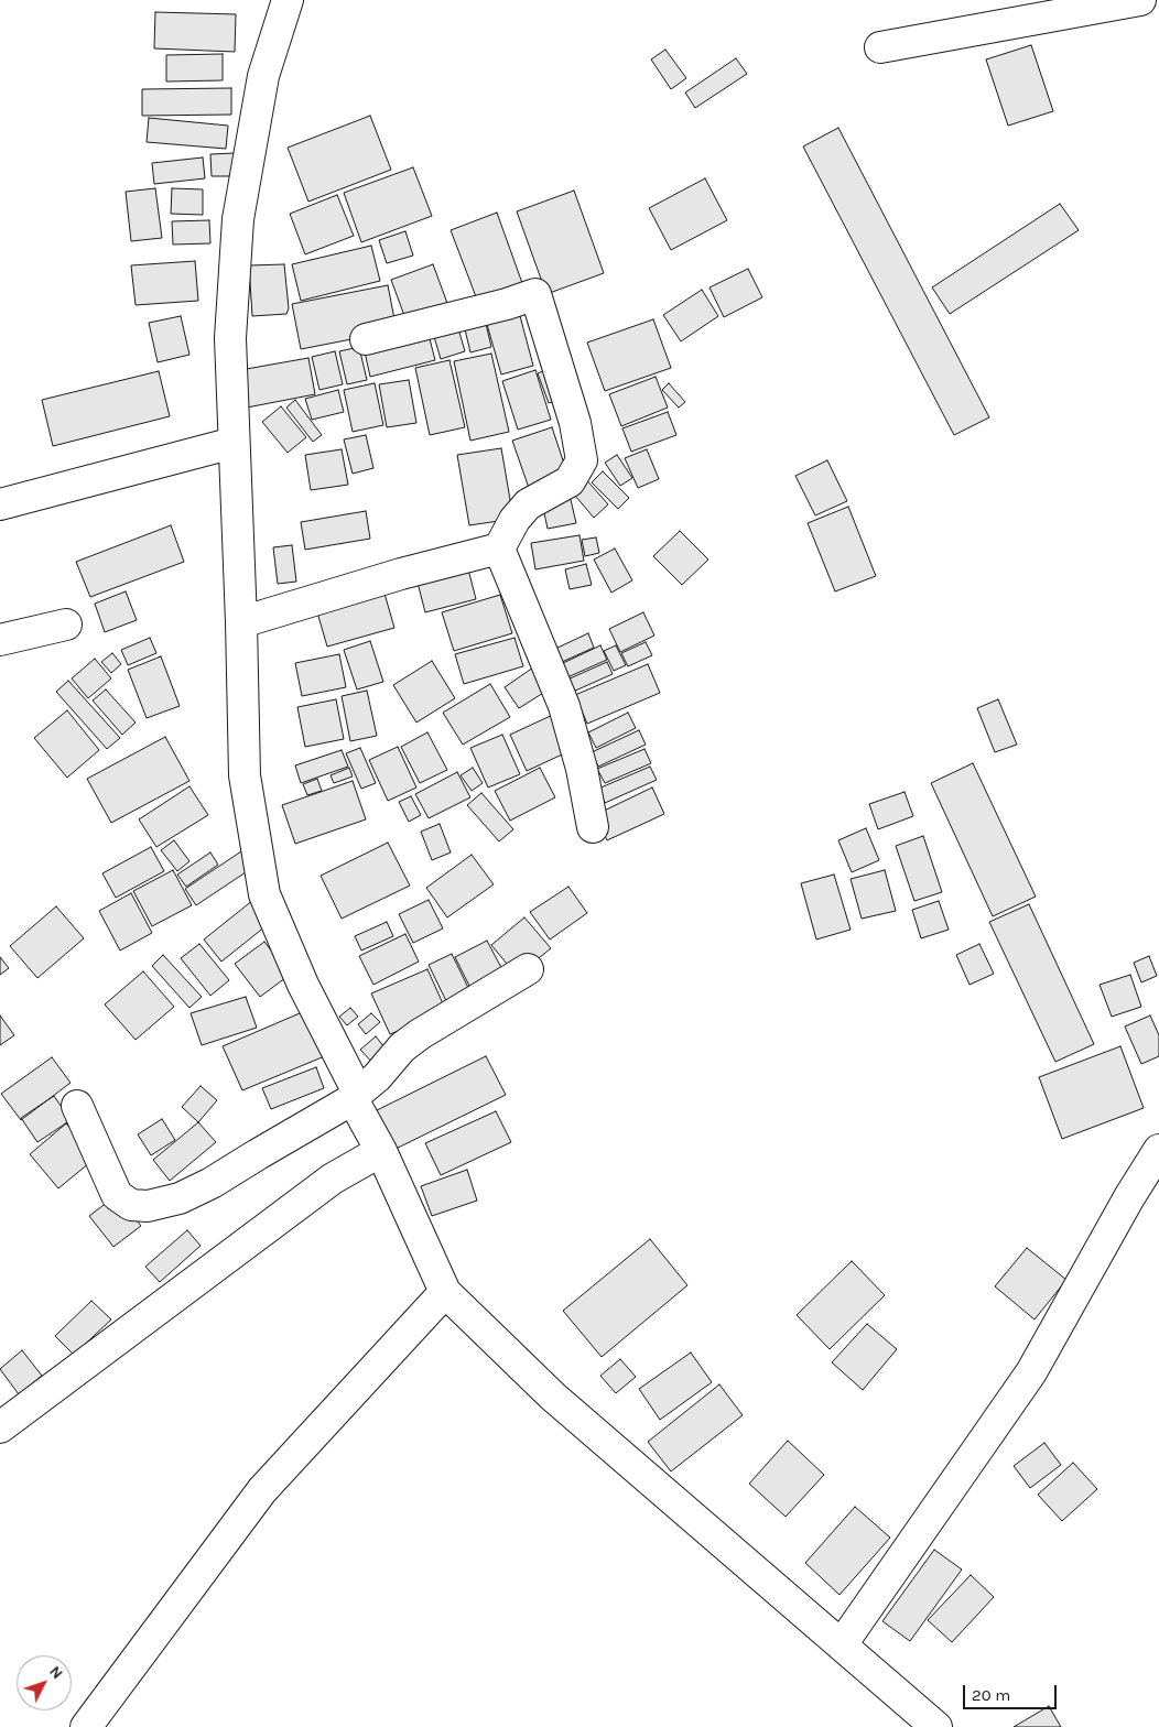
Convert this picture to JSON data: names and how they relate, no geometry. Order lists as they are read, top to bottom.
{
  "scale_bar": "20 m",
  "north": "top right"
}
